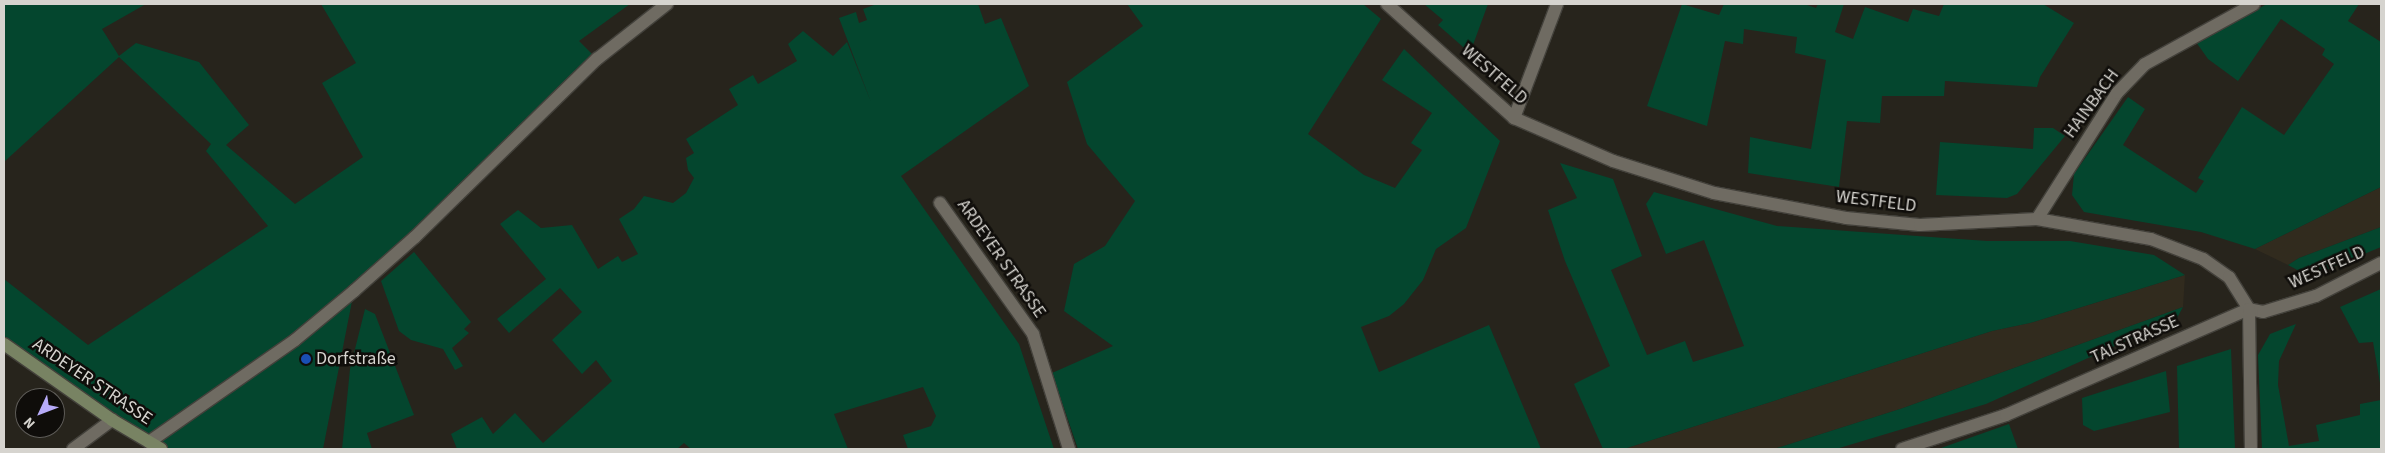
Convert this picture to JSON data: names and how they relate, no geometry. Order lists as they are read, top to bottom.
{
  "streets": {
    "main road": ["ARDEYER STRASSE"],
    "street": ["WESTFELD", "HAINBACH", "TALSTRASSE"]
  },
  "crossings": [
    ["WESTFELD", "HAINBACH"],
    ["WESTFELD", "TALSTRASSE"]
  ],
  "places": ["Dorfstraße"],
  "north": "bottom left"
}
